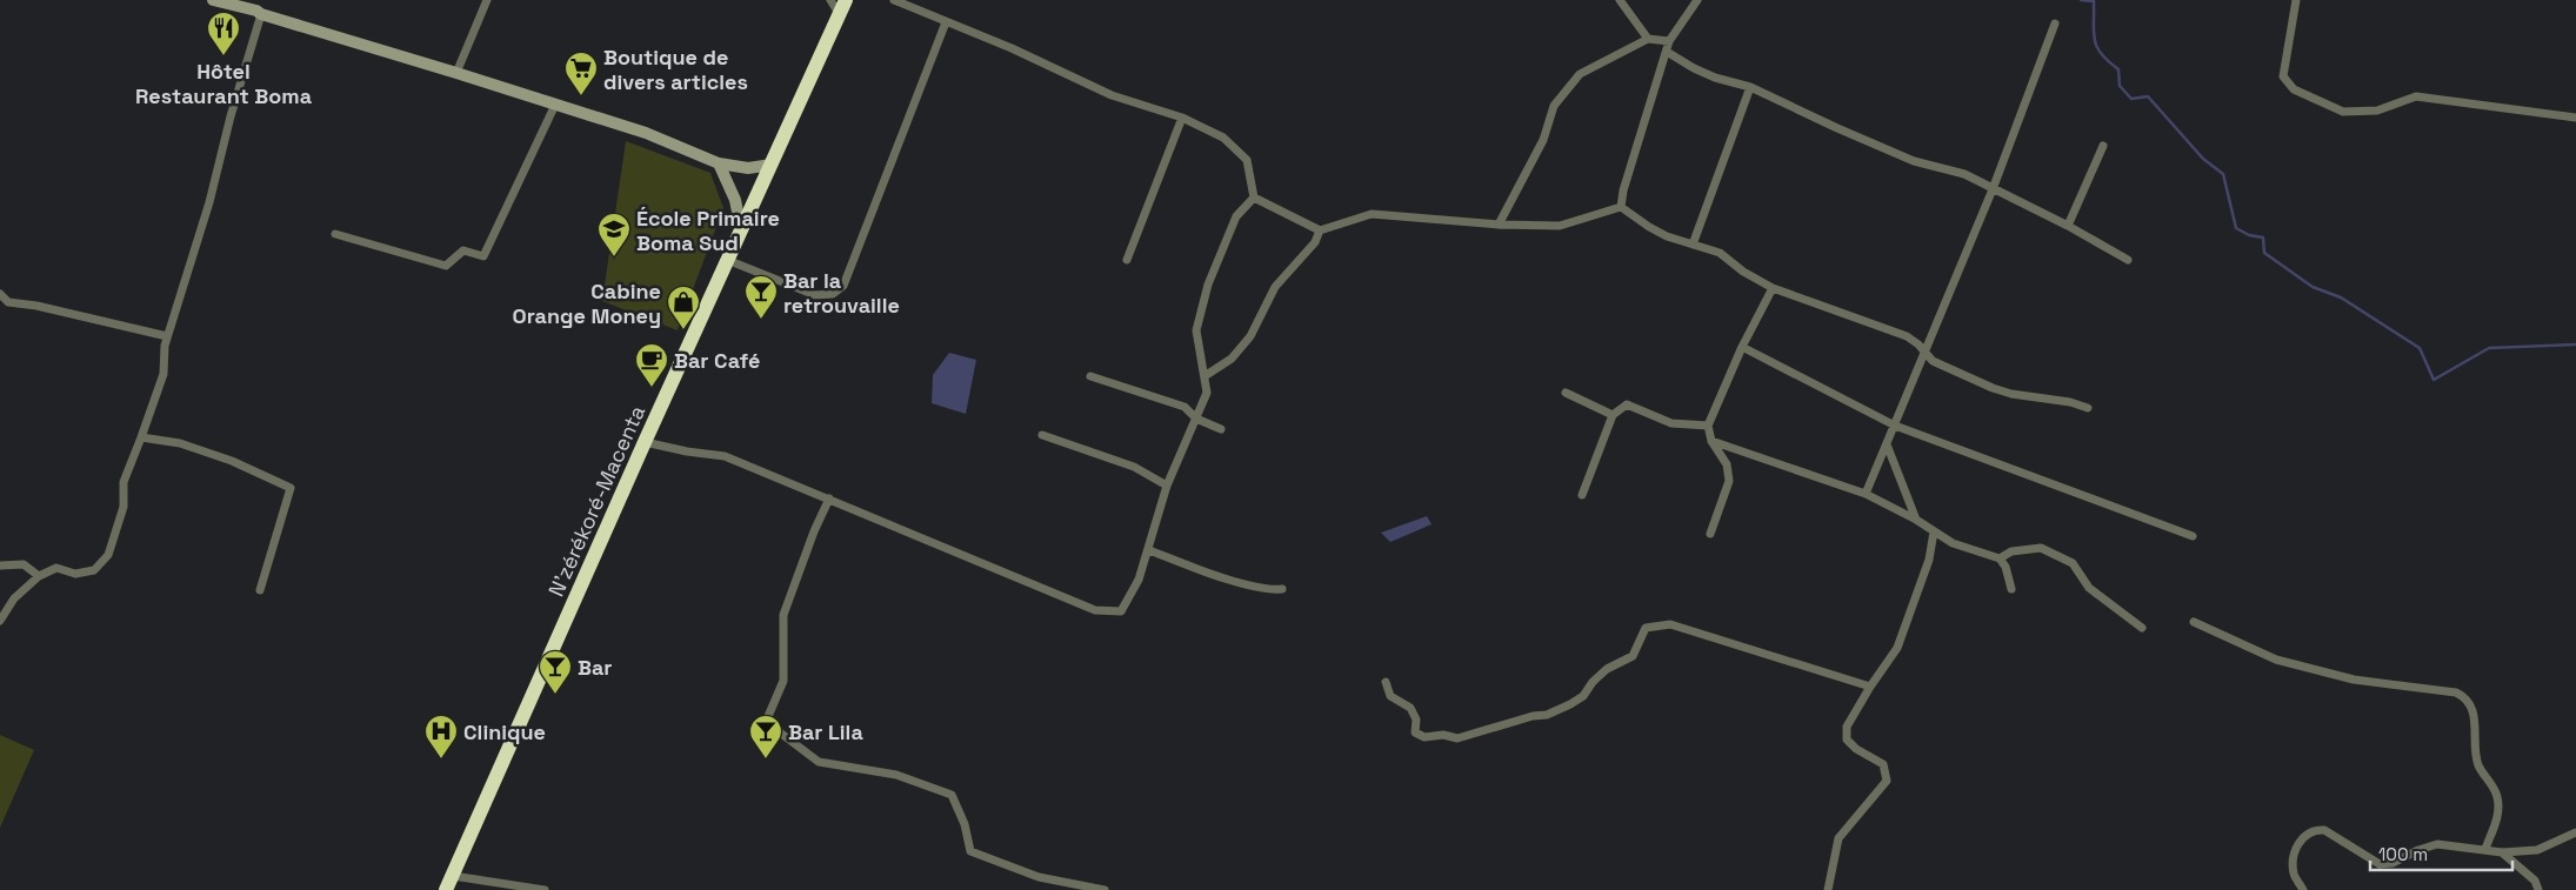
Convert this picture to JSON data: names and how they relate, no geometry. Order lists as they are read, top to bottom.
{
  "streets": {
    "highway": ["N'zérékoré-Macenta"]
  },
  "places": {
    "restaurant": ["Hôtel Restaurant Boma"],
    "supermarket": ["Boutique de divers articles"],
    "school or university": ["École Primaire Boma Sud"],
    "bar": ["Bar la retrouvaille", "Bar", "Bar Lila"],
    "shop": ["Cabine Orange Money"],
    "cafe": ["Bar Café"],
    "hospital": ["Clinique"]
  },
  "scale_bar": "100 m"
}
